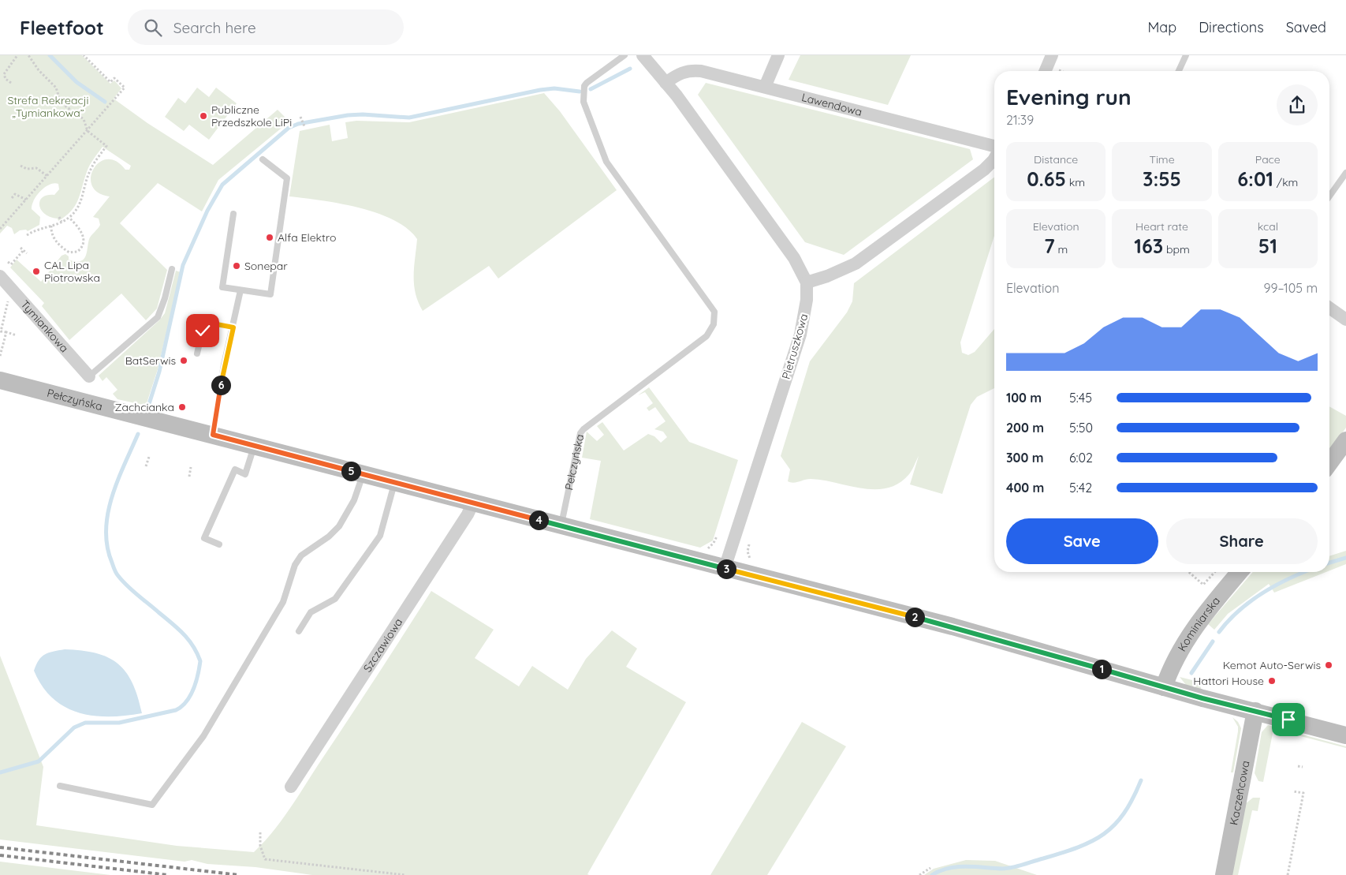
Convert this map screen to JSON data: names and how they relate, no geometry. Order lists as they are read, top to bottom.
{
  "streets": {
    "main road": ["Pełczyńska", "Kominiarska", "Kaczeńcowa"],
    "street": [
      "Lawendowa",
      "Tymiankowa",
      "Pietruszkowa",
      "Szczawiowa"
    ]
  },
  "crossings": [
    ["Pietruszkowa", "Pełczyńska"],
    ["Pełczyńska", "Kominiarska"],
    ["Pełczyńska", "Szczawiowa"],
    ["Pełczyńska", "Kaczeńcowa"]
  ],
  "parks": ["Strefa Rekreacji „Tymiankowa”"],
  "places": [
    "Publiczne Przedszkole LiPi",
    "Alfa Elektro",
    "Sonepar",
    "CAL Lipa Piotrowska",
    "BatSerwis",
    "Zachcianka",
    "Kemot Auto-Serwis",
    "Hattori House"
  ],
  "page": {
    "header": "Fleetfoot",
    "search": "Search here",
    "nav": ["Map", "Directions", "Saved"],
    "heading": ["Evening run", "21:39"],
    "stats": [
      ["Distance", "0.65 km"],
      ["Time", "3:55"],
      ["Pace", "6:01 /km"],
      ["Elevation", "7 m"],
      ["Heart rate", "163 bpm"],
      ["kcal", "51"]
    ],
    "chart": ["Elevation", "99–105 m"],
    "pins": [
      "6",
      "5",
      "4",
      "3",
      "2",
      "1"
    ],
    "list": [
      {
        "name": "100 m",
        "note": "5:45"
      },
      {
        "name": "200 m",
        "note": "5:50"
      },
      {
        "name": "300 m",
        "note": "6:02"
      },
      {
        "name": "400 m",
        "note": "5:42"
      }
    ],
    "buttons": ["Save", "Share"]
  }
}
